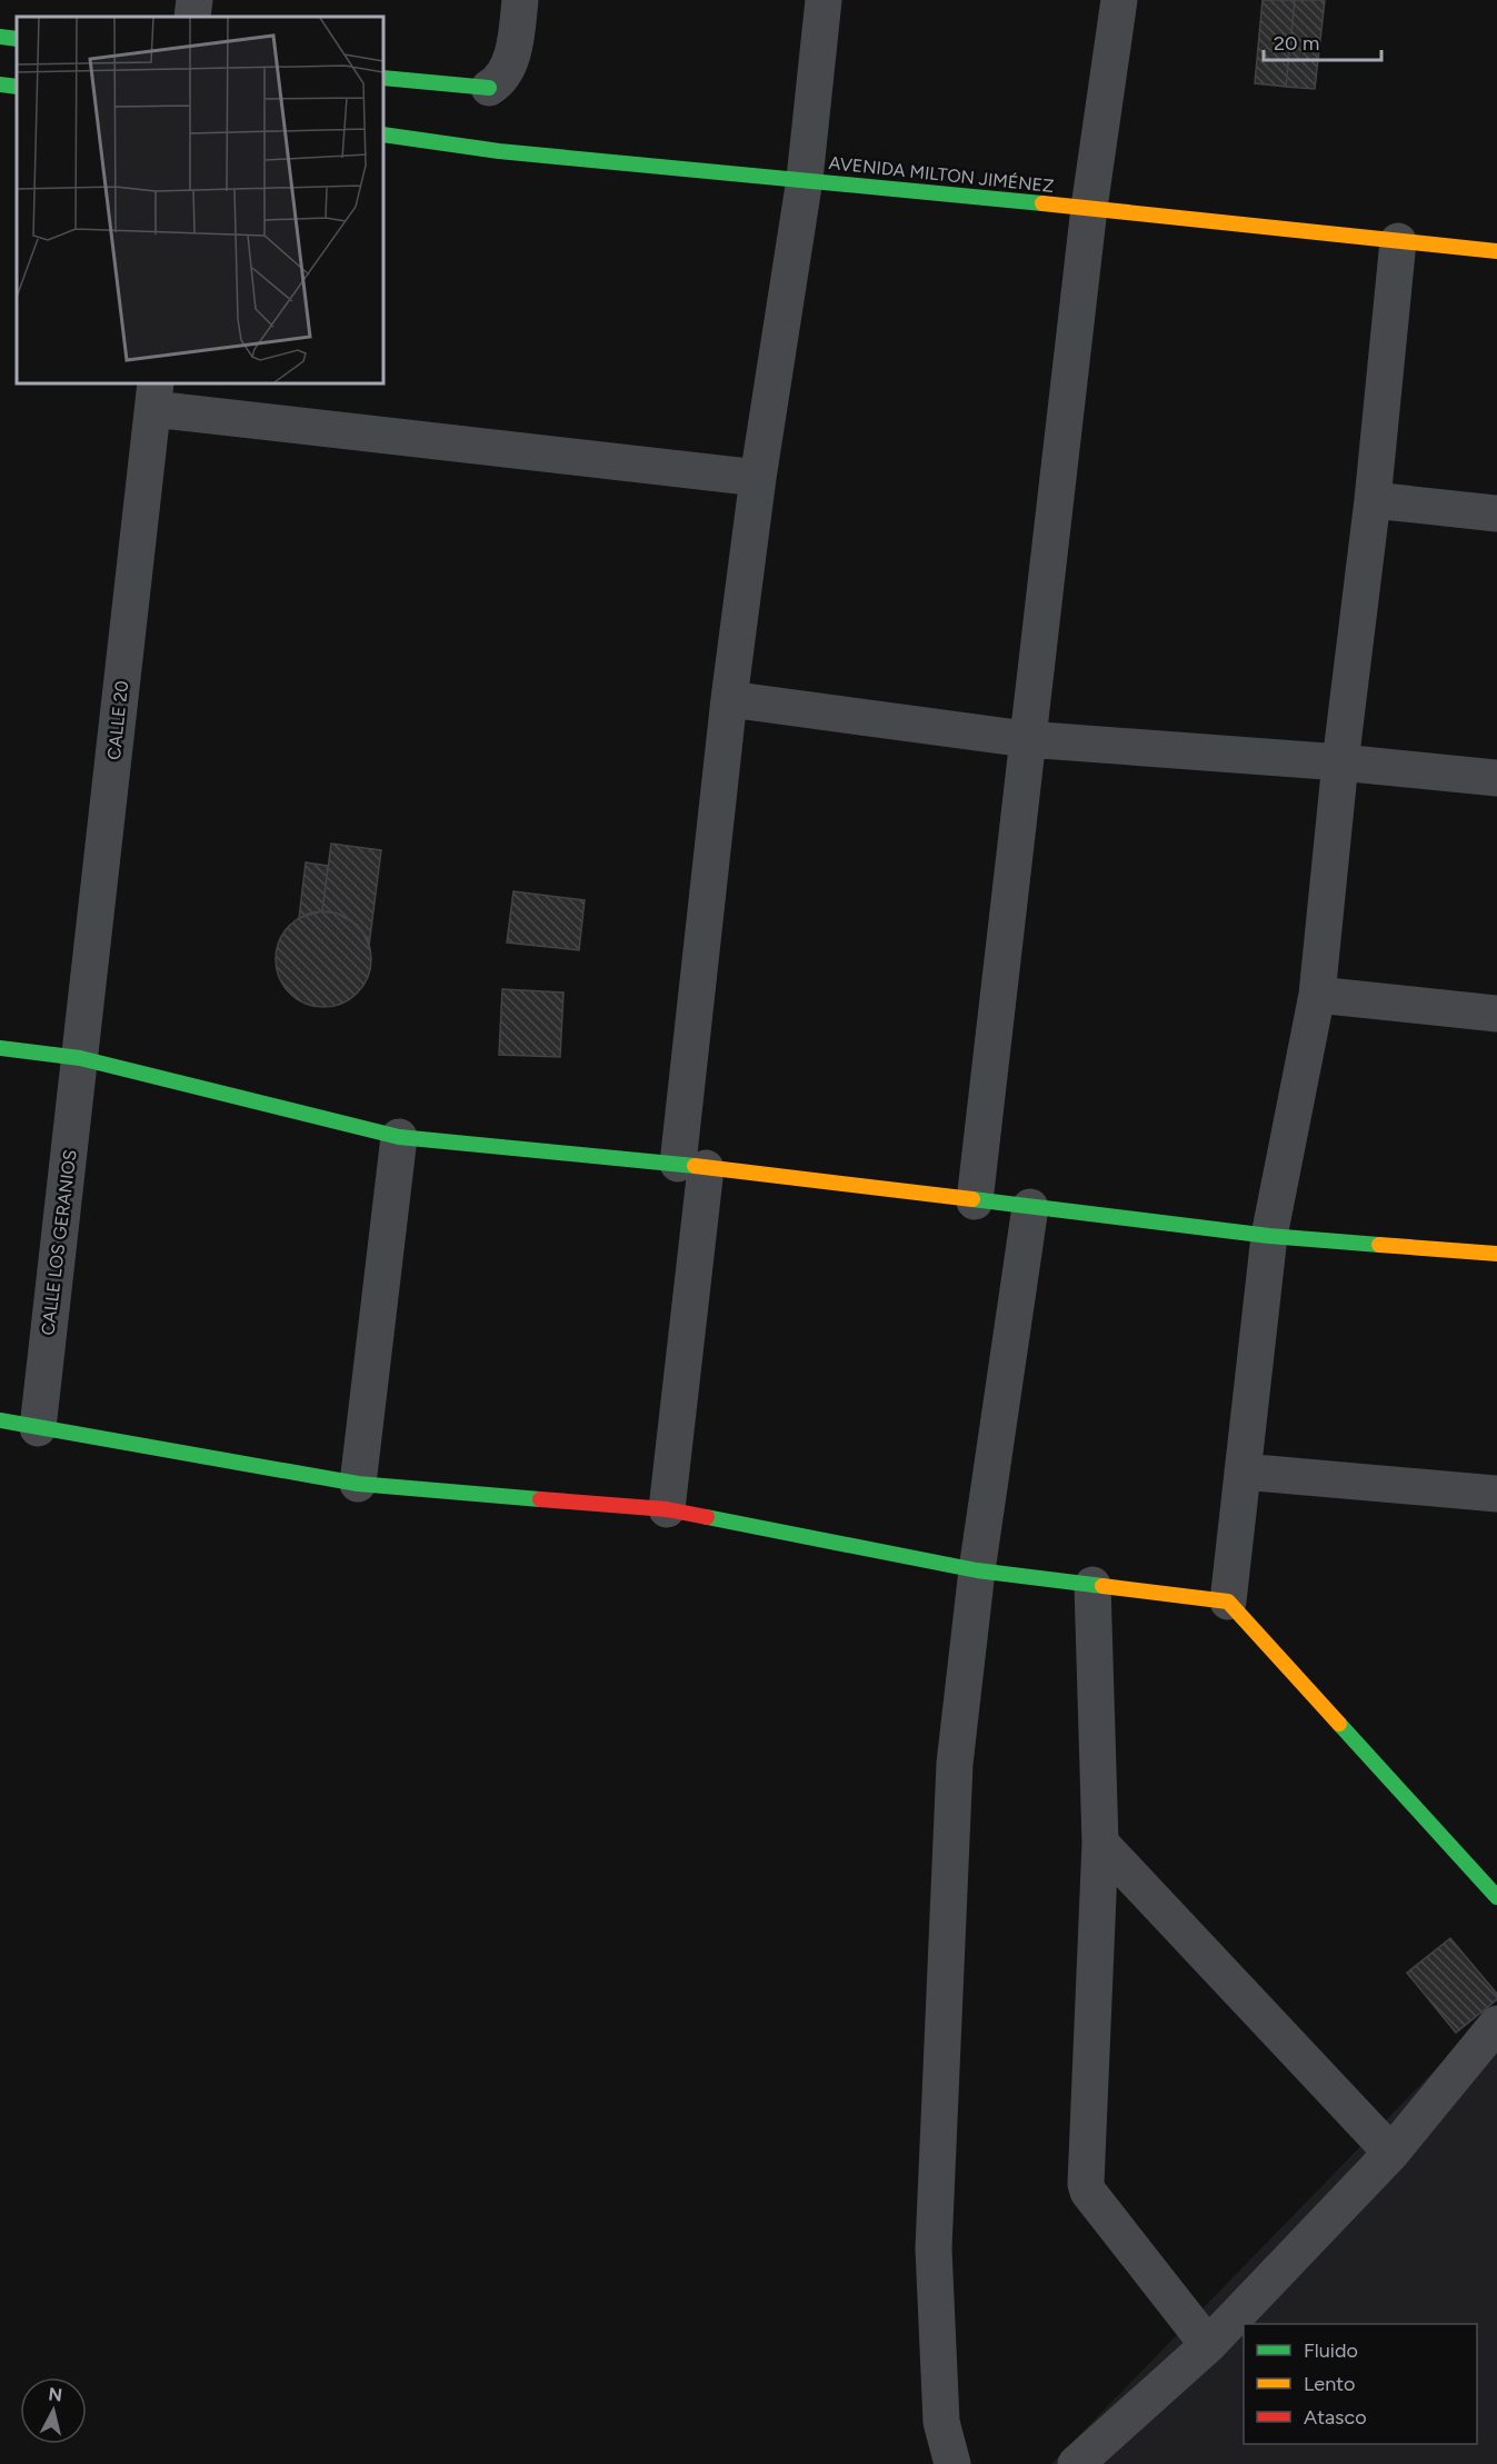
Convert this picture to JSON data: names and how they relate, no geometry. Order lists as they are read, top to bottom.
{
  "streets": {
    "street": ["AVENIDA MILTON JIMÉNEZ", "CALLE 20", "CALLE LOS GERANIOS"]
  },
  "crossings": [
    ["CALLE 20", "CALLE LOS GERANIOS"]
  ],
  "legend": ["Fluido", "Lento", "Atasco"],
  "scale_bar": "20 m",
  "north": "top"
}
